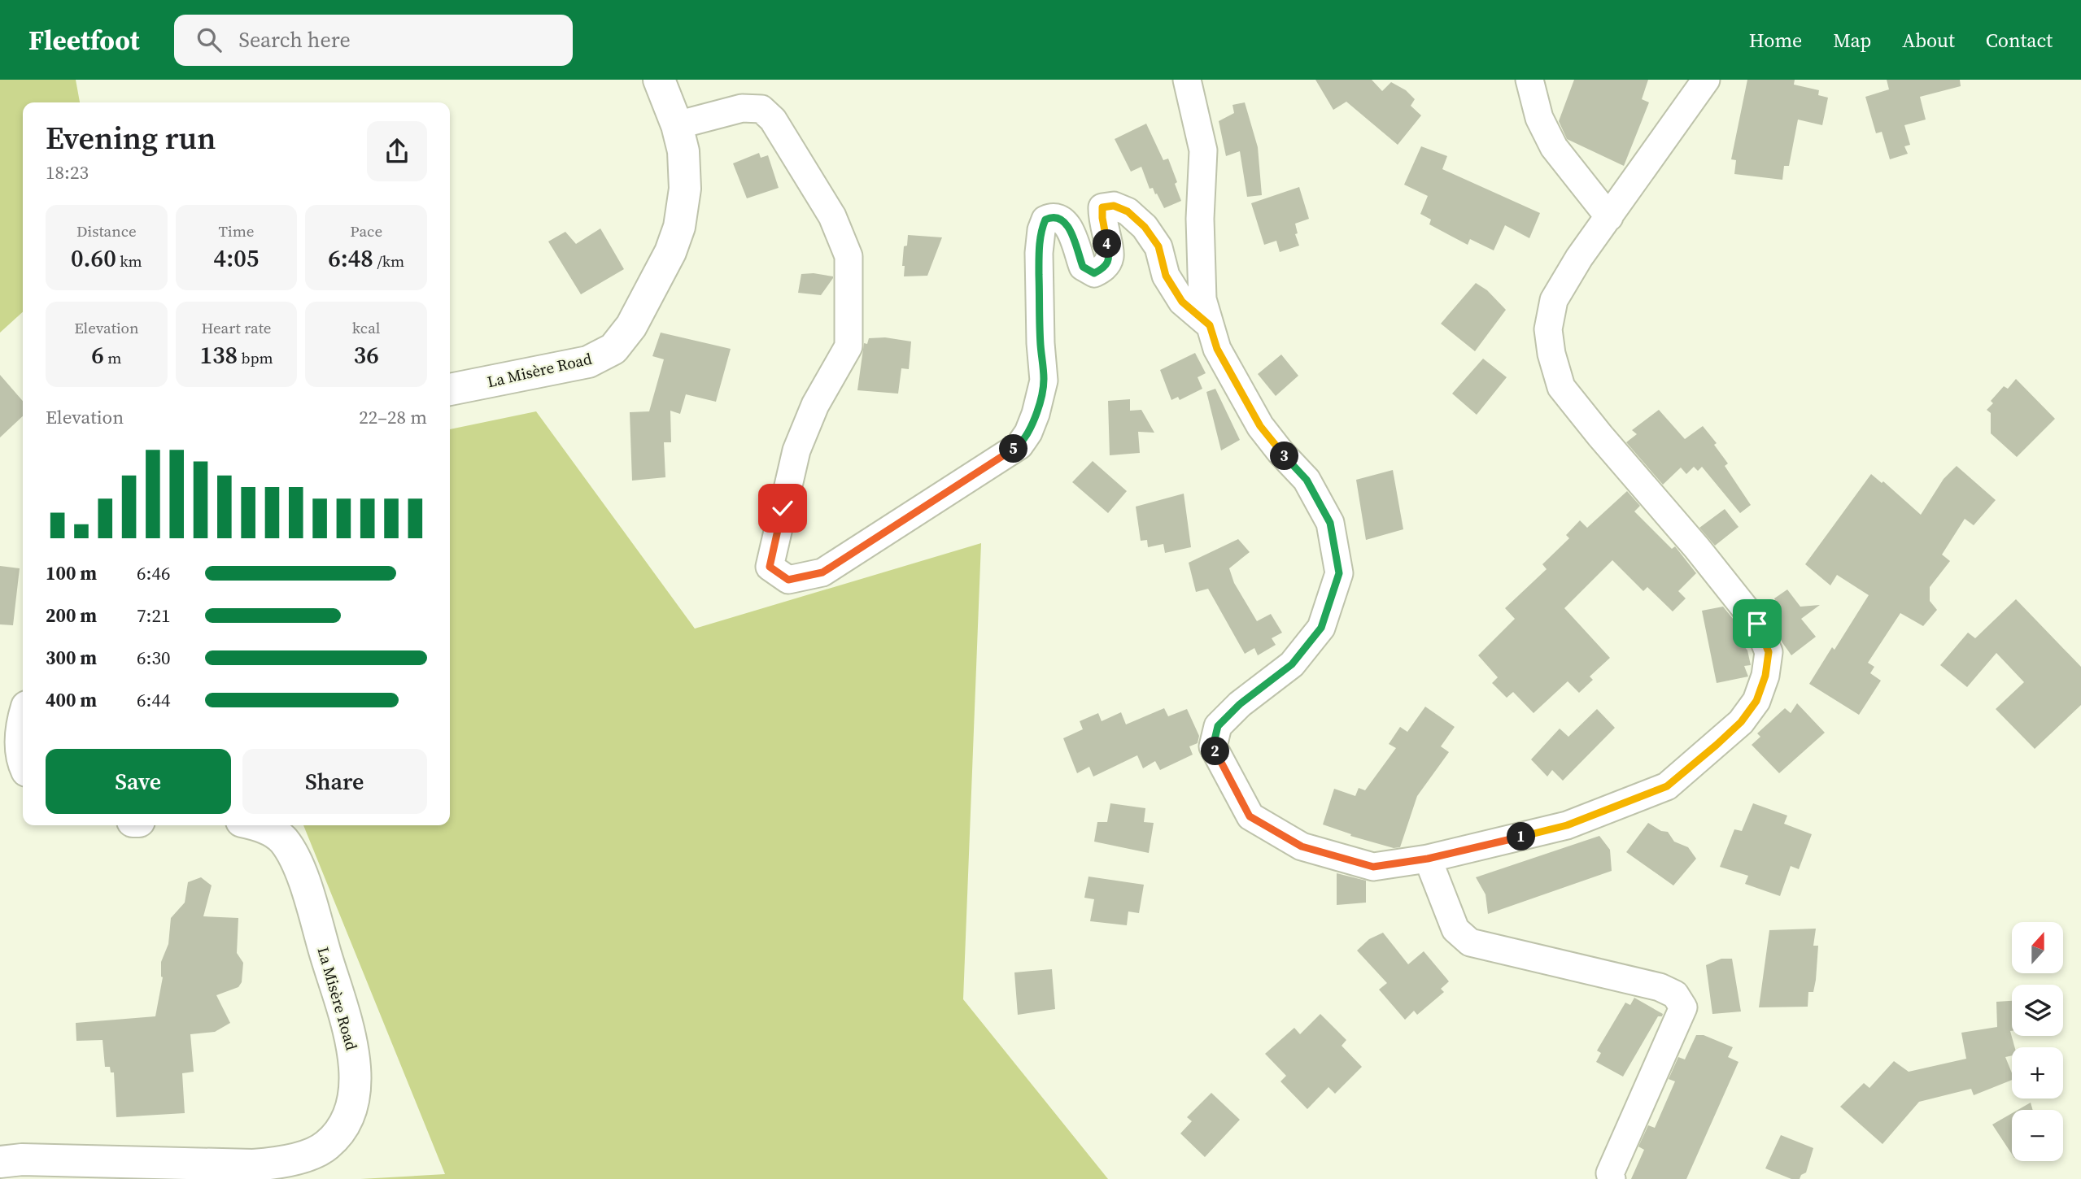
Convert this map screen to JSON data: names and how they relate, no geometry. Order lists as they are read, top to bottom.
{
  "streets": {
    "main road": ["La Misère Road"]
  },
  "north": "top",
  "page": {
    "header": "Fleetfoot",
    "search": "Search here",
    "nav": [
      "Home",
      "Map",
      "About",
      "Contact"
    ],
    "heading": ["Evening run", "18:23"],
    "stats": [
      ["Distance", "0.60 km"],
      ["Time", "4:05"],
      ["Pace", "6:48 /km"],
      ["Elevation", "6 m"],
      ["Heart rate", "138 bpm"],
      ["kcal", "36"]
    ],
    "pins": [
      "4",
      "5",
      "3",
      "2",
      "1"
    ],
    "chart": ["Elevation", "22–28 m"],
    "list": [
      {
        "name": "100 m",
        "note": "6:46"
      },
      {
        "name": "200 m",
        "note": "7:21"
      },
      {
        "name": "300 m",
        "note": "6:30"
      },
      {
        "name": "400 m",
        "note": "6:44"
      }
    ],
    "buttons": ["Save", "Share"],
    "map_buttons": ["+", "−"]
  }
}
